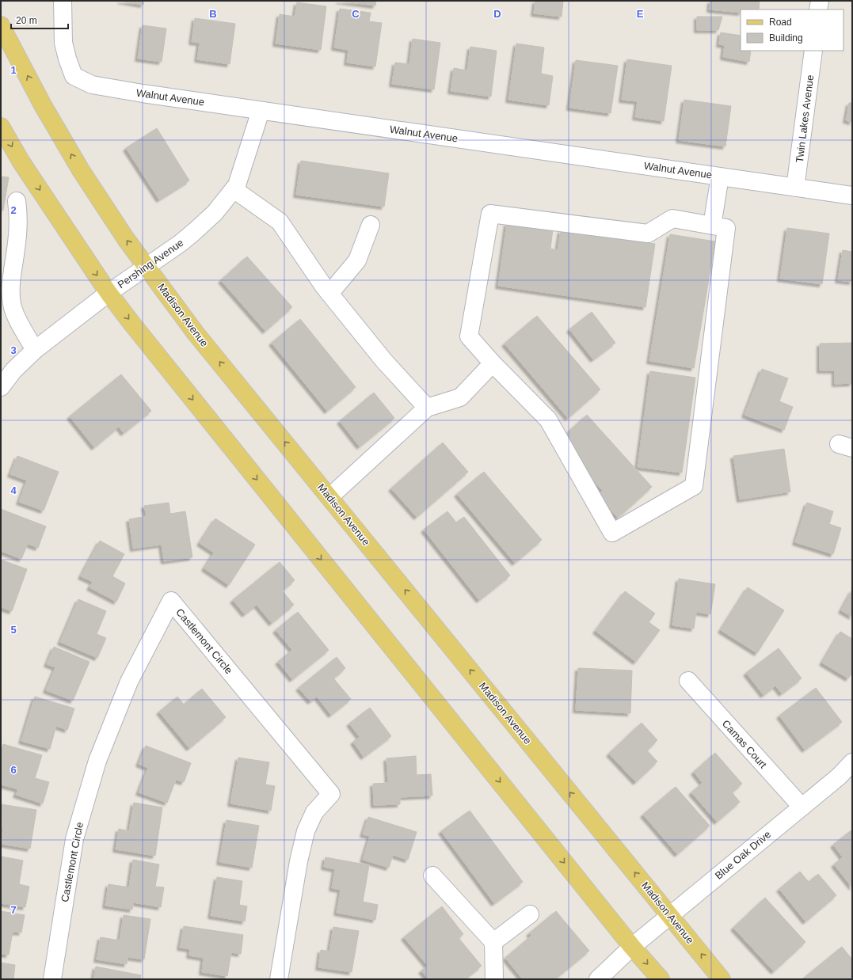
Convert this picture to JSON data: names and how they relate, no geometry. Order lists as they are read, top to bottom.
{
  "streets": {
    "main road": ["Madison Avenue"],
    "street": [
      "Walnut Avenue",
      "Twin Lakes Avenue",
      "Pershing Avenue",
      "Castlemont Circle",
      "Camas Court",
      "Blue Oak Drive"
    ]
  },
  "crossings": [
    ["Walnut Avenue", "Twin Lakes Avenue"],
    ["Walnut Avenue", "Pershing Avenue"],
    ["Pershing Avenue", "Madison Avenue"],
    ["Madison Avenue", "Blue Oak Drive"],
    ["Camas Court", "Blue Oak Drive"]
  ],
  "legend": ["Road", "Building"],
  "scale_bar": "20 m",
  "grid": {
    "columns": [
      "B",
      "C",
      "D",
      "E"
    ],
    "rows": [
      "1",
      "2",
      "3",
      "4",
      "5",
      "6",
      "7"
    ]
  }
}
